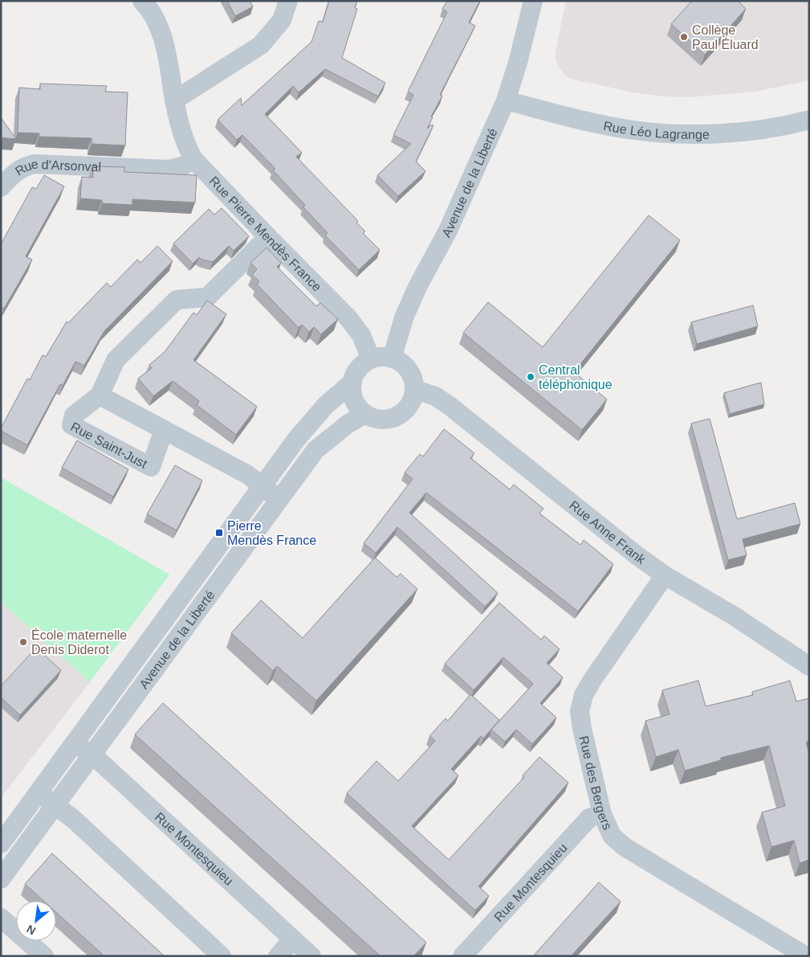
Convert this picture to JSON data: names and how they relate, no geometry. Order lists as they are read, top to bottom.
{
  "streets": {
    "street": [
      "Rue Léo Lagrange",
      "Rue d'Arsonval",
      "Avenue de la Liberté",
      "Rue Pierre Mendès France",
      "Rue Saint-Just",
      "Rue Anne Frank",
      "Rue des Bergers",
      "Rue Montesquieu"
    ]
  },
  "crossings": [
    ["Rue Léo Lagrange", "Avenue de la Liberté"],
    ["Rue d'Arsonval", "Rue Pierre Mendès France"],
    ["Avenue de la Liberté", "Rue Pierre Mendès France"],
    ["Avenue de la Liberté", "Rue Anne Frank"],
    ["Avenue de la Liberté", "Rue Montesquieu"],
    ["Rue Pierre Mendès France", "Rue Saint-Just"],
    ["Rue Pierre Mendès France", "Rue Anne Frank"],
    ["Rue Anne Frank", "Rue des Bergers"],
    ["Rue des Bergers", "Rue Montesquieu"]
  ],
  "places": {
    "other": ["Collège Paul Éluard", "Central téléphonique", "École maternelle Denis Diderot"],
    "transit": ["Pierre Mendès France"]
  },
  "north": "bottom left"
}
